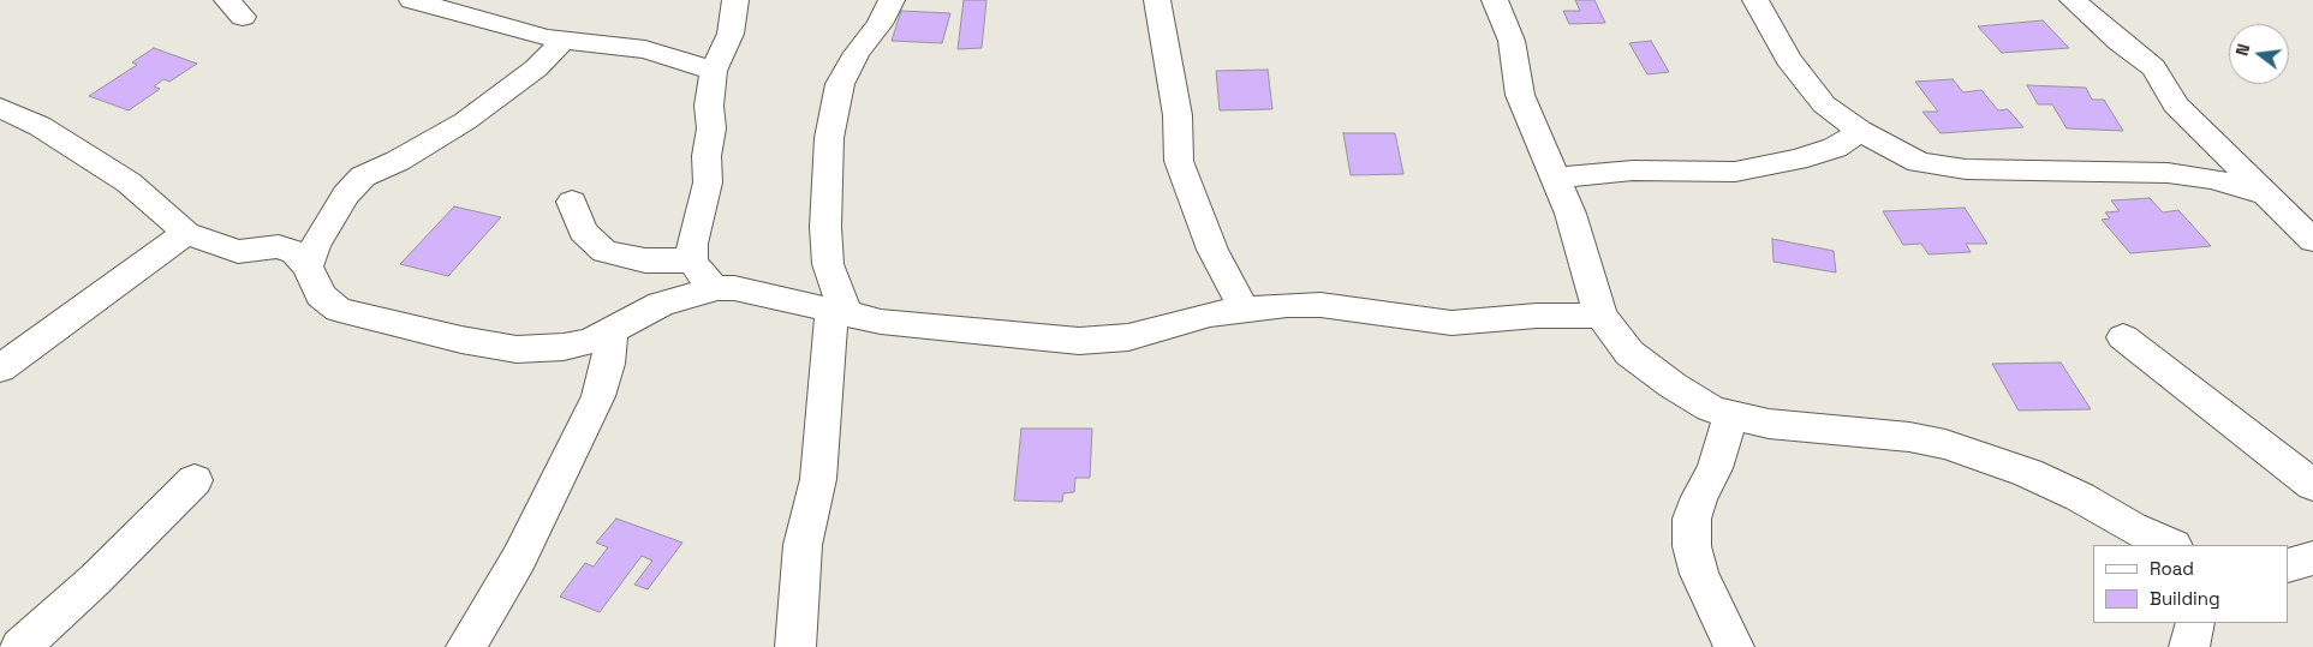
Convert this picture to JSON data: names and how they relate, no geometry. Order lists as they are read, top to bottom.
{
  "legend": ["Road", "Building"],
  "north": "left"
}
